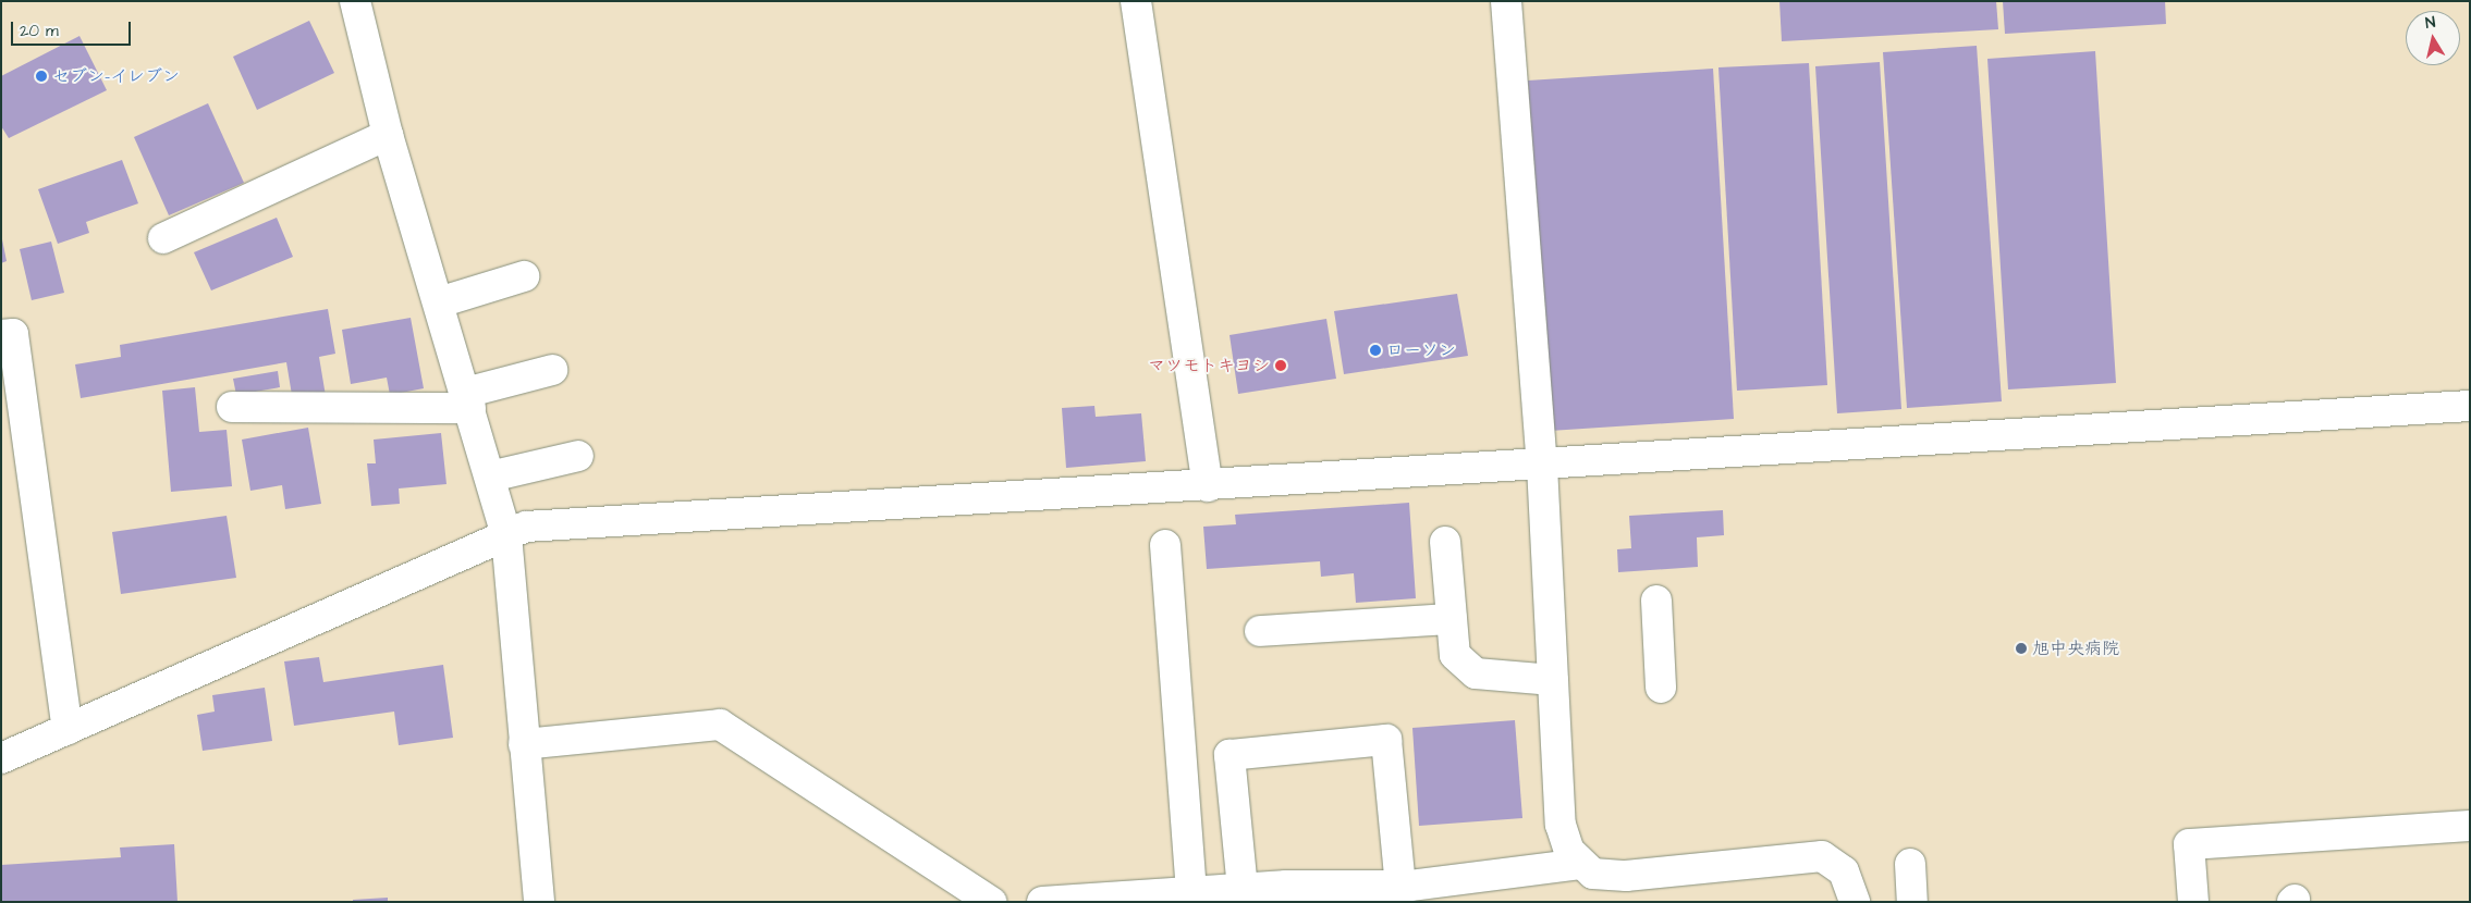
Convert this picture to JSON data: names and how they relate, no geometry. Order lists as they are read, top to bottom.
{
  "places": [
    "セブン-イレブン",
    "ローソン",
    "マツモトキヨシ",
    "旭中央病院"
  ],
  "scale_bar": "20 m",
  "north": "top"
}
